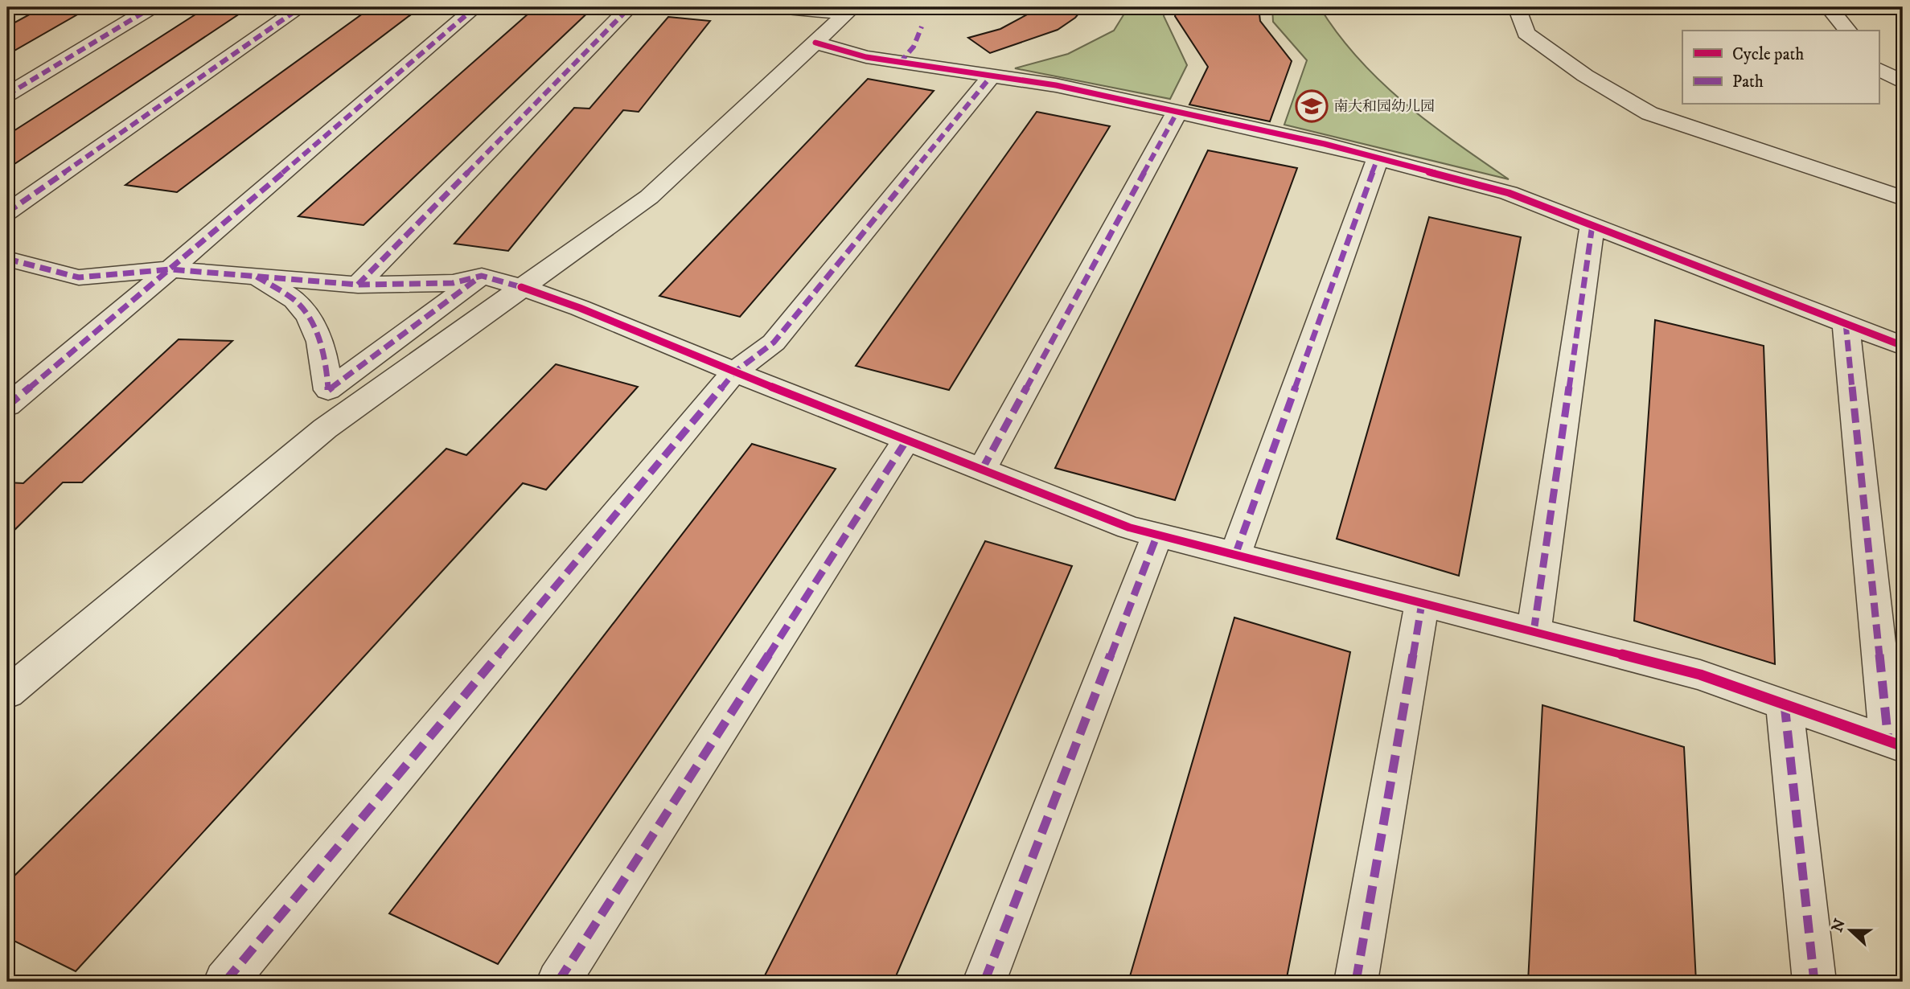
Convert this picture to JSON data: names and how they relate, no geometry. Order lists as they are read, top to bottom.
{
  "places": {
    "school or university": ["南大和园幼儿园"]
  },
  "legend": ["Cycle path", "Path"],
  "north": "left"
}
